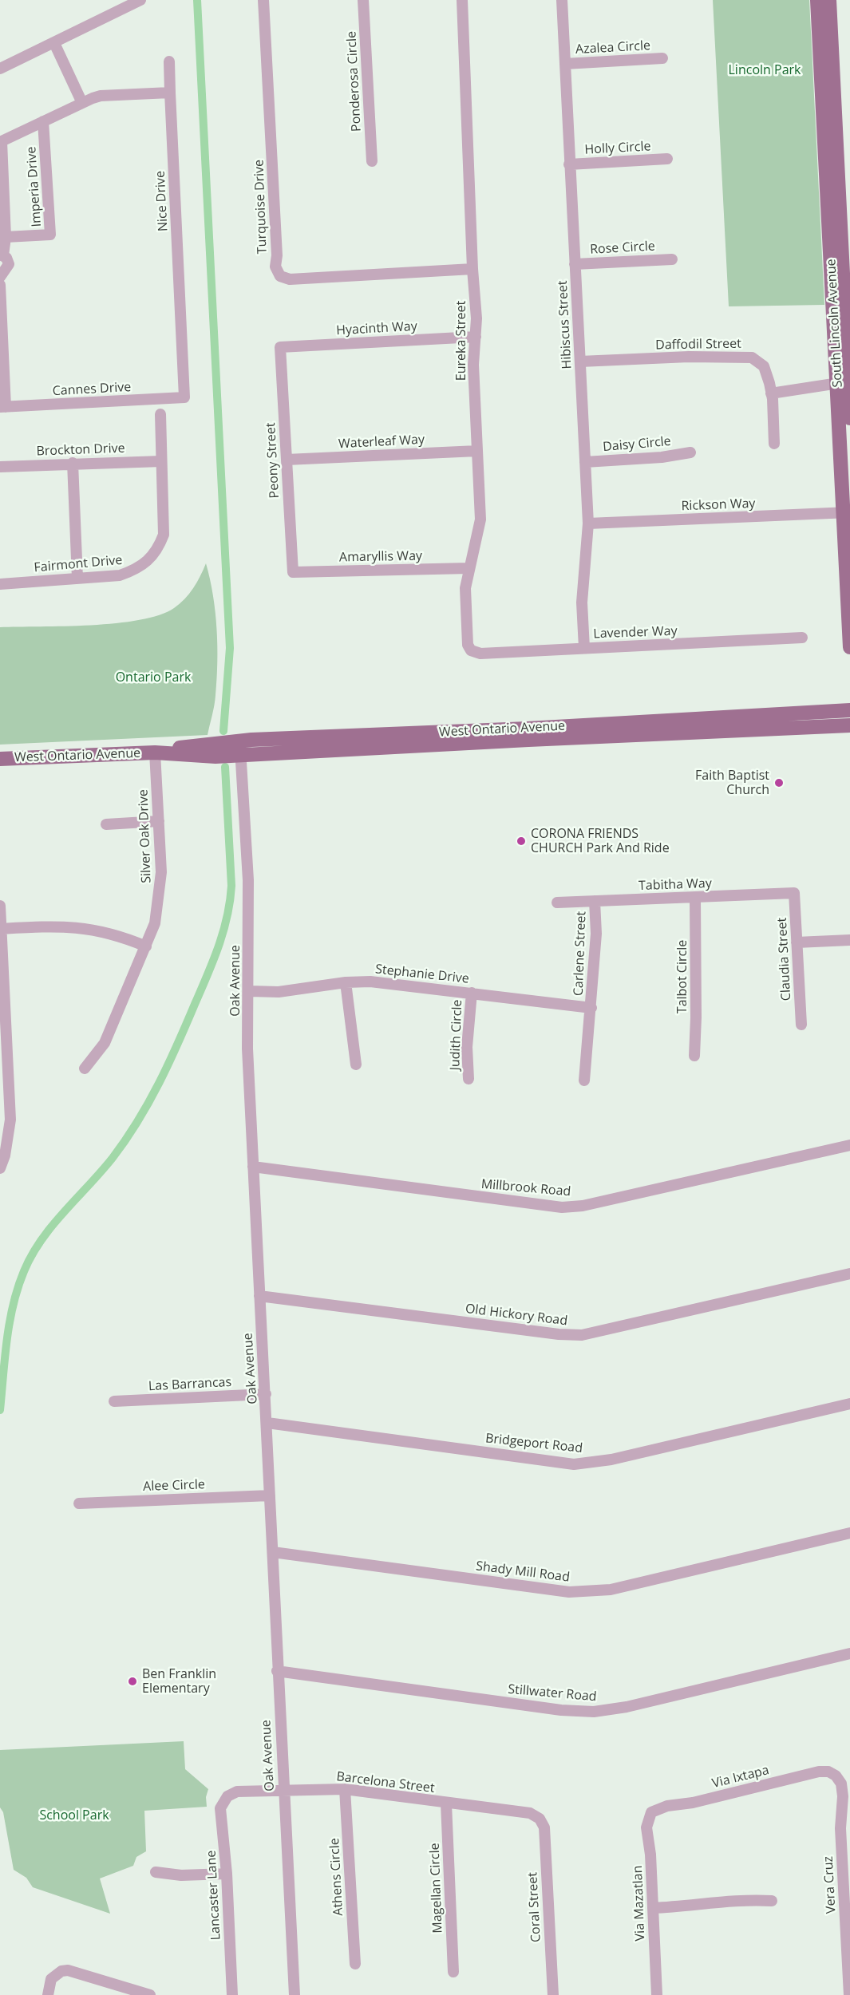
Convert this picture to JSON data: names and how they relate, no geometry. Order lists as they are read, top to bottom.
{
  "streets": {
    "main road": ["South Lincoln Avenue", "West Ontario Avenue"],
    "street": [
      "Azalea Circle",
      "Ponderosa Circle",
      "Holly Circle",
      "Imperia Drive",
      "Nice Drive",
      "Turquoise Drive",
      "Rose Circle",
      "Hibiscus Street",
      "Hyacinth Way",
      "Eureka Street",
      "Daffodil Street",
      "Cannes Drive",
      "Waterleaf Way",
      "Daisy Circle",
      "Brockton Drive",
      "Peony Street",
      "Rickson Way",
      "Amaryllis Way",
      "Fairmont Drive",
      "Lavender Way",
      "Silver Oak Drive",
      "Tabitha Way",
      "Carlene Street",
      "Claudia Street",
      "Stephanie Drive",
      "Talbot Circle",
      "Oak Avenue",
      "Judith Circle",
      "Millbrook Road",
      "Old Hickory Road",
      "Las Barrancas",
      "Bridgeport Road",
      "Alee Circle",
      "Shady Mill Road",
      "Stillwater Road",
      "Via Ixtapa",
      "Barcelona Street",
      "Athens Circle",
      "Vera Cruz",
      "Magellan Circle",
      "Lancaster Lane",
      "Via Mazatlan",
      "Coral Street"
    ]
  },
  "crossings": [
    ["Azalea Circle", "Hibiscus Street"],
    ["Holly Circle", "Hibiscus Street"],
    ["Nice Drive", "Cannes Drive"],
    ["Turquoise Drive", "Eureka Street"],
    ["Rose Circle", "Hibiscus Street"],
    ["South Lincoln Avenue", "Rickson Way"],
    ["Hibiscus Street", "Daffodil Street"],
    ["Hibiscus Street", "Daisy Circle"],
    ["Hibiscus Street", "Rickson Way"],
    ["Hibiscus Street", "Lavender Way"],
    ["Hyacinth Way", "Eureka Street"],
    ["Hyacinth Way", "Peony Street"],
    ["Eureka Street", "Waterleaf Way"],
    ["Eureka Street", "Amaryllis Way"],
    ["Eureka Street", "Lavender Way"],
    ["Waterleaf Way", "Peony Street"],
    ["Brockton Drive", "Fairmont Drive"],
    ["Peony Street", "Amaryllis Way"],
    ["West Ontario Avenue", "Silver Oak Drive"],
    ["West Ontario Avenue", "Oak Avenue"],
    ["Tabitha Way", "Carlene Street"],
    ["Tabitha Way", "Claudia Street"],
    ["Tabitha Way", "Talbot Circle"],
    ["Carlene Street", "Stephanie Drive"],
    ["Stephanie Drive", "Oak Avenue"],
    ["Stephanie Drive", "Judith Circle"],
    ["Oak Avenue", "Millbrook Road"],
    ["Oak Avenue", "Old Hickory Road"],
    ["Oak Avenue", "Las Barrancas"],
    ["Oak Avenue", "Bridgeport Road"],
    ["Oak Avenue", "Alee Circle"],
    ["Oak Avenue", "Shady Mill Road"],
    ["Oak Avenue", "Stillwater Road"],
    ["Oak Avenue", "Barcelona Street"],
    ["Via Ixtapa", "Vera Cruz"],
    ["Via Ixtapa", "Via Mazatlan"],
    ["Barcelona Street", "Athens Circle"],
    ["Barcelona Street", "Magellan Circle"],
    ["Barcelona Street", "Lancaster Lane"],
    ["Barcelona Street", "Coral Street"]
  ],
  "parks": ["Lincoln Park", "Ontario Park", "School Park"],
  "places": ["Faith Baptist Church", "CORONA FRIENDS CHURCH Park And Ride", "Ben Franklin Elementary"]
}
